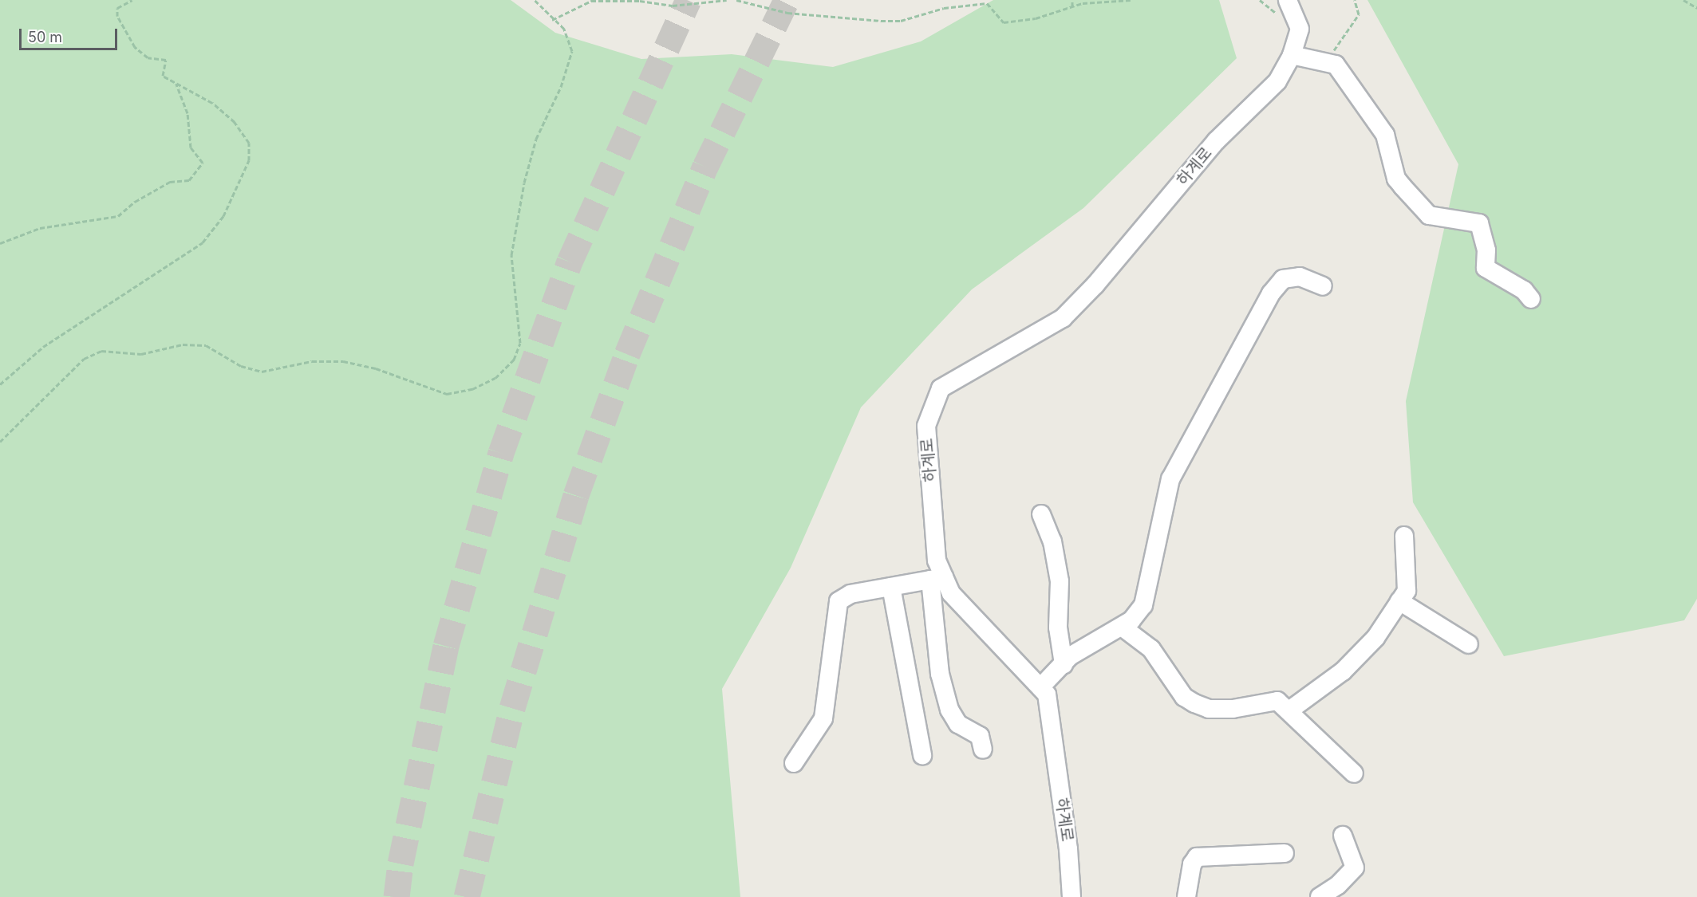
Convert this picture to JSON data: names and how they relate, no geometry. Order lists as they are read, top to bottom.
{
  "streets": {
    "street": ["하계로"]
  },
  "scale_bar": "50 m"
}
